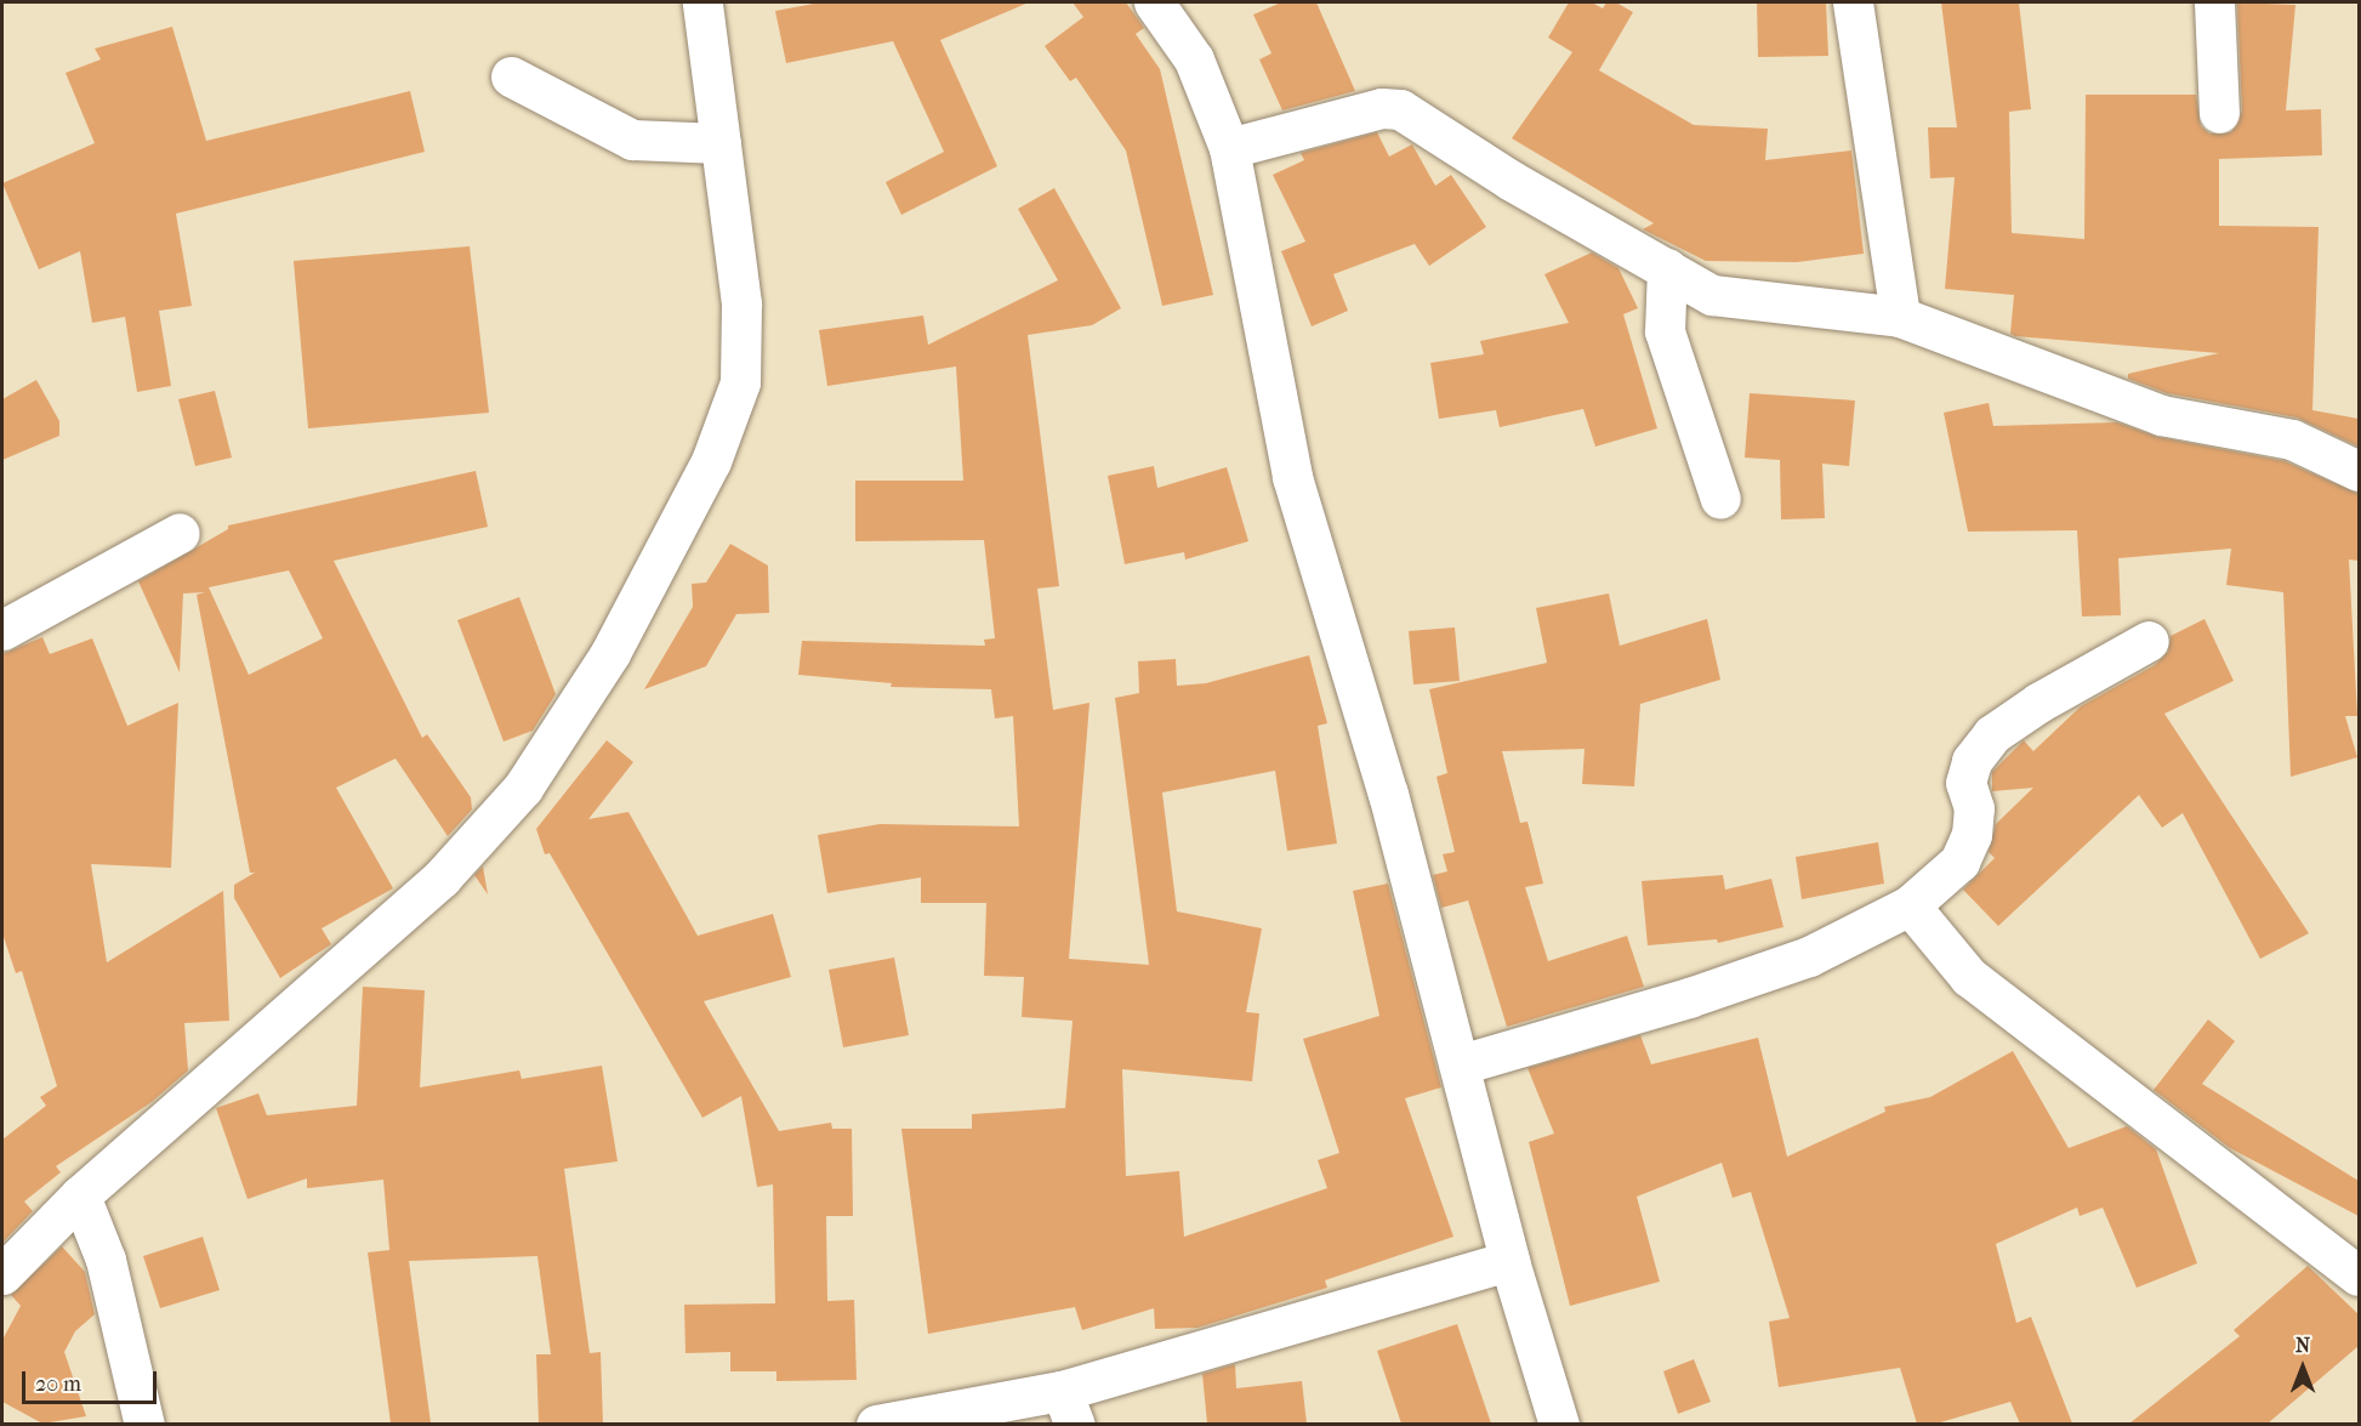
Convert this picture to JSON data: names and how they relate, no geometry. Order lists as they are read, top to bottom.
{
  "scale_bar": "20 m",
  "north": "top"
}
